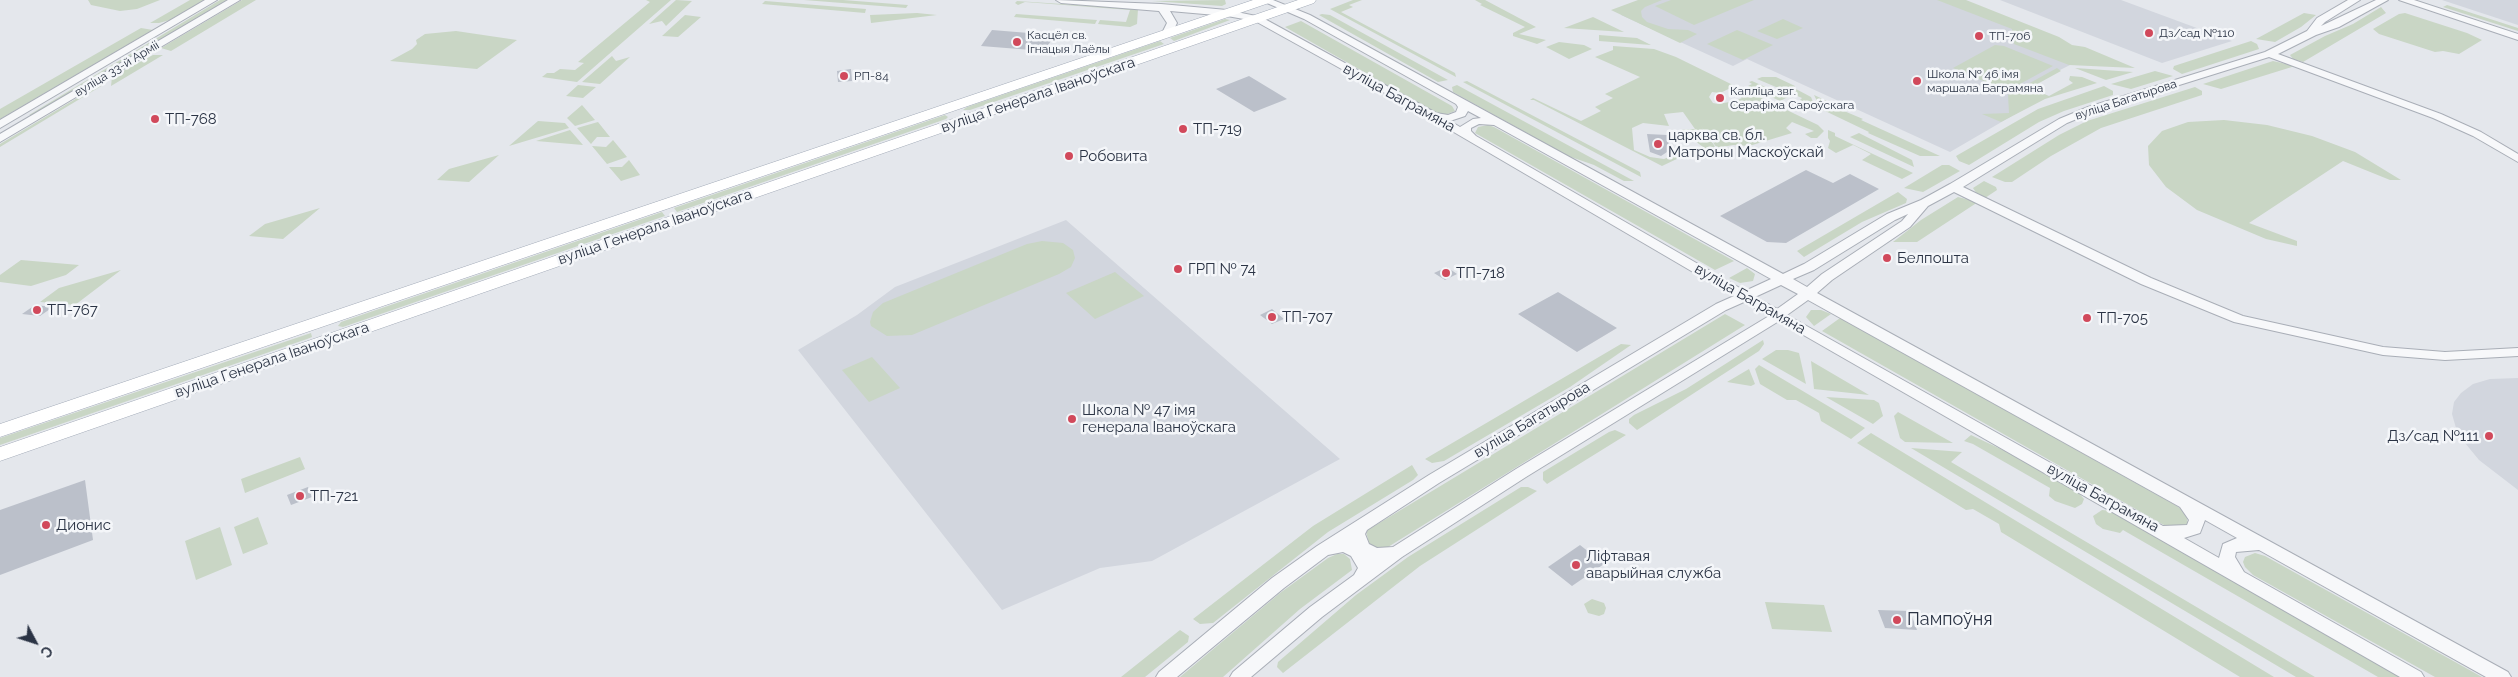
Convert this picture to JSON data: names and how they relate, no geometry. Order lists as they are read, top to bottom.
{
  "streets": {
    "main road": ["вуліца Генерала Іваноўскага"],
    "street": ["вуліца 33-й Арміі", "вуліца Баграмяна", "вуліца Багатырова"]
  },
  "crossings": [
    ["вуліца Генерала Іваноўскага", "вуліца Баграмяна"],
    ["вуліца Баграмяна", "вуліца Багатырова"]
  ],
  "places": [
    "Дз/сад №110",
    "ТП-706",
    "Касцёл св. Ігнацыя Лаёлы",
    "РП-84",
    "Школа № 46 імя маршала Баграмяна",
    "Капліца звг. Серафіма Сароўскага",
    "ТП-768",
    "ТП-719",
    "царква св. бл. Матроны Маскоўскай",
    "Робовита",
    "Белпошта",
    "ГРП № 74",
    "ТП-718",
    "ТП-767",
    "ТП-707",
    "ТП-705",
    "Школа № 47 імя генерала Іваноўскага",
    "Дз/сад №111",
    "ТП-721",
    "Дионис",
    "Ліфтавая аварыйная служба",
    "Пампоўня"
  ],
  "north": "bottom right"
}
